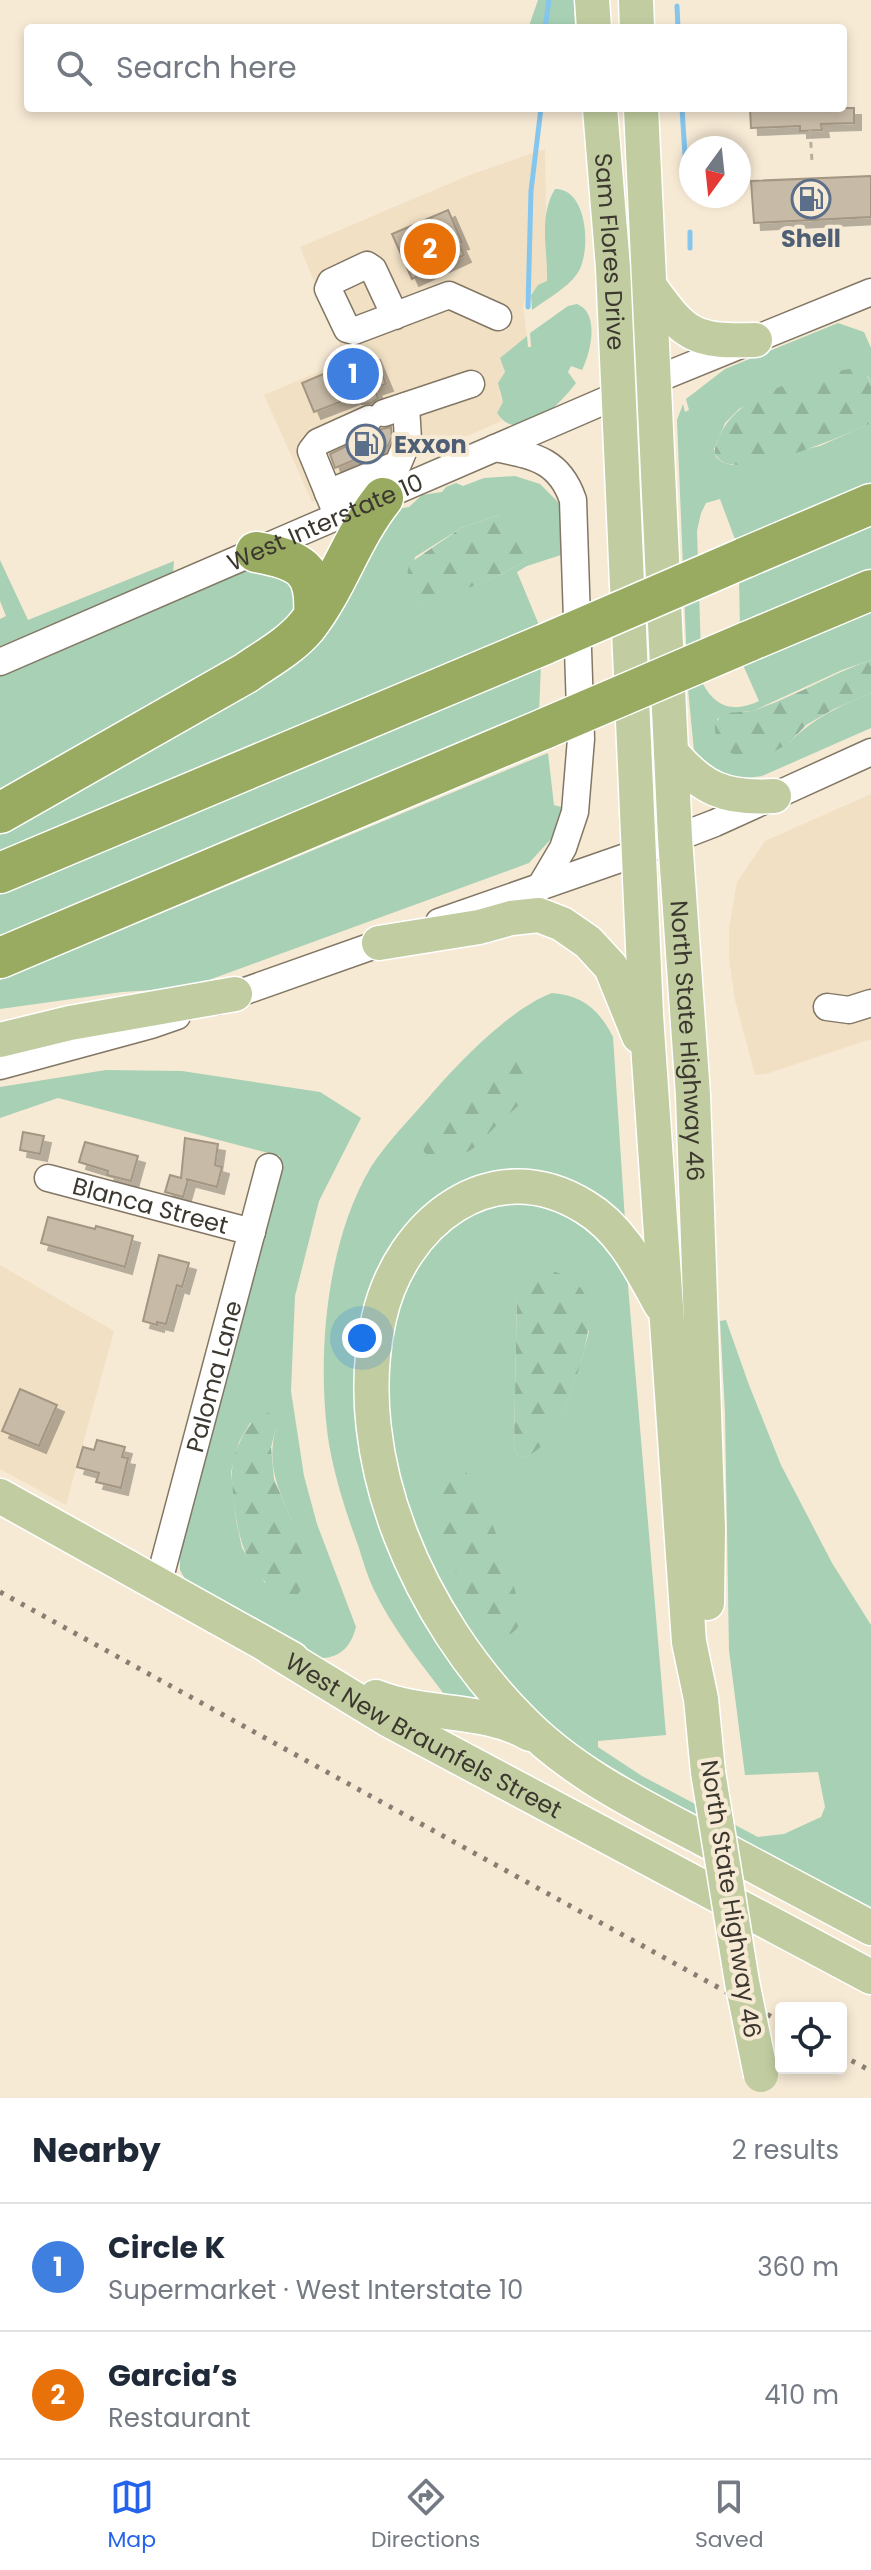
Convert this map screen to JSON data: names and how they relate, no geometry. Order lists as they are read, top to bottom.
{
  "streets": {
    "main road": ["Sam Flores Drive", "North State Highway 46", "West New Braunfels Street"],
    "street": ["West Interstate 10", "Blanca Street", "Paloma Lane"]
  },
  "crossings": [
    ["Sam Flores Drive", "West Interstate 10"],
    ["Sam Flores Drive", "North State Highway 46"],
    ["West Interstate 10", "North State Highway 46"],
    ["Blanca Street", "Paloma Lane"],
    ["Paloma Lane", "West New Braunfels Street"]
  ],
  "places": {
    "fuel station": ["Shell", "Exxon"]
  },
  "north": "bottom",
  "page": {
    "search": "Search here",
    "pins": ["2", "1"],
    "heading": ["Nearby", "2 results"],
    "list": [
      {
        "mark": "1",
        "name": "Circle K",
        "note": "Supermarket · West Interstate 10",
        "value": "360 m"
      },
      {
        "mark": "2",
        "name": "Garcia’s",
        "note": "Restaurant",
        "value": "410 m"
      }
    ],
    "nav": ["Map", "Directions", "Saved"]
  }
}
